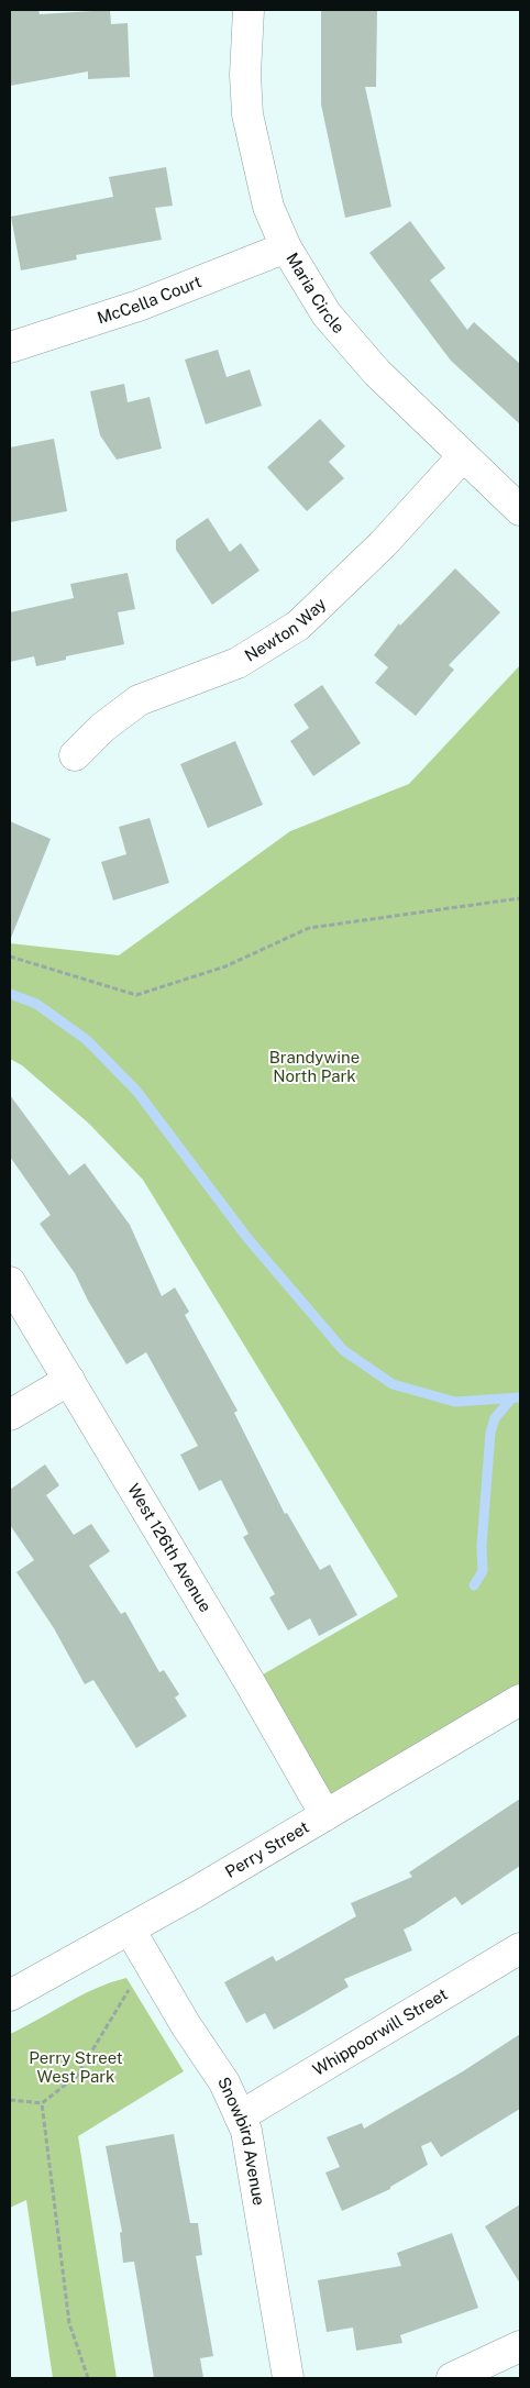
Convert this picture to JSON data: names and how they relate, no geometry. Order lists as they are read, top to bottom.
{
  "streets": {
    "street": [
      "Maria Circle",
      "McCella Court",
      "Newton Way",
      "West 126th Avenue",
      "Perry Street",
      "Whippoorwill Street",
      "Snowbird Avenue"
    ]
  },
  "crossings": [
    ["Maria Circle", "McCella Court"],
    ["Maria Circle", "Newton Way"],
    ["West 126th Avenue", "Perry Street"],
    ["Perry Street", "Snowbird Avenue"],
    ["Whippoorwill Street", "Snowbird Avenue"]
  ],
  "parks": ["Brandywine North Park", "Perry Street West Park"]
}
